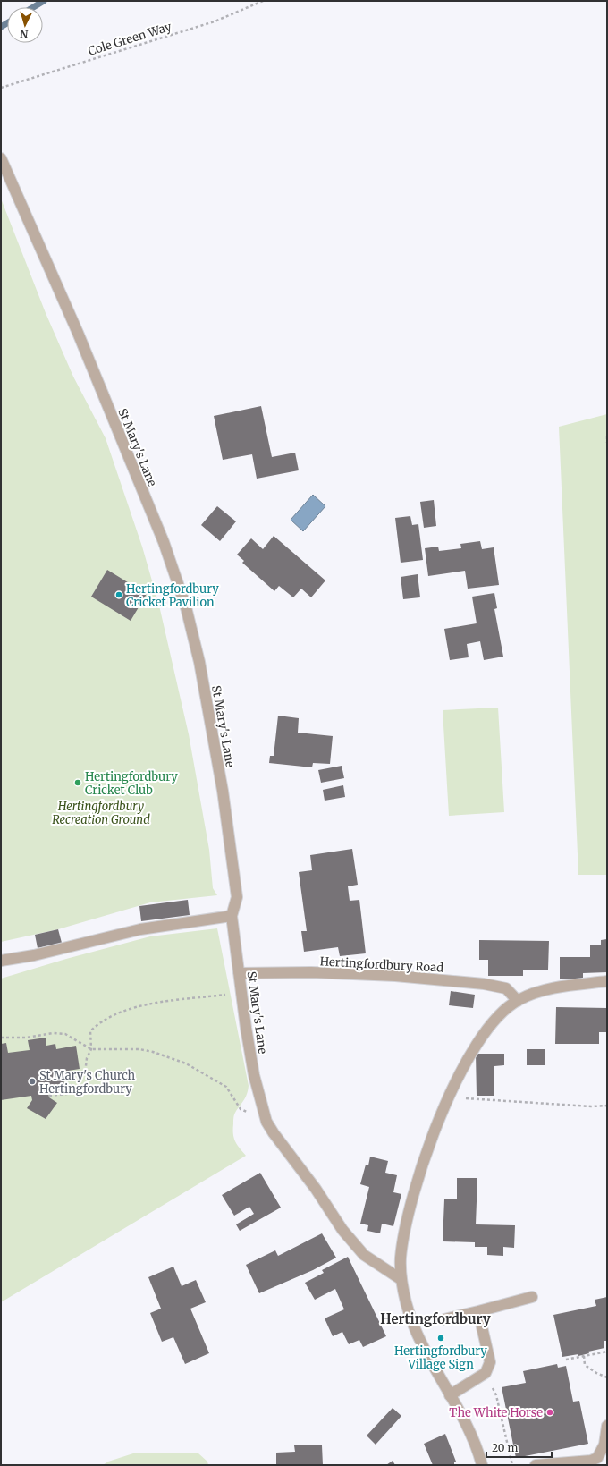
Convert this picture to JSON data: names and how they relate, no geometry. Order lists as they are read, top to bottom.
{
  "streets": {
    "street": ["St Mary's Lane", "Hertingfordbury Road"],
    "path": ["Cole Green Way"]
  },
  "crossings": [
    ["St Mary's Lane", "Hertingfordbury Road"]
  ],
  "districts": ["Hertingfordbury"],
  "parks": ["Hertingfordbury Recreation Ground"],
  "places": [
    "Hertingfordbury Cricket Pavilion",
    "Hertingfordbury Cricket Club",
    "St Mary's Church Hertingfordbury",
    "Hertingfordbury Village Sign",
    "The White Horse"
  ],
  "scale_bar": "20 m",
  "north": "bottom"
}
